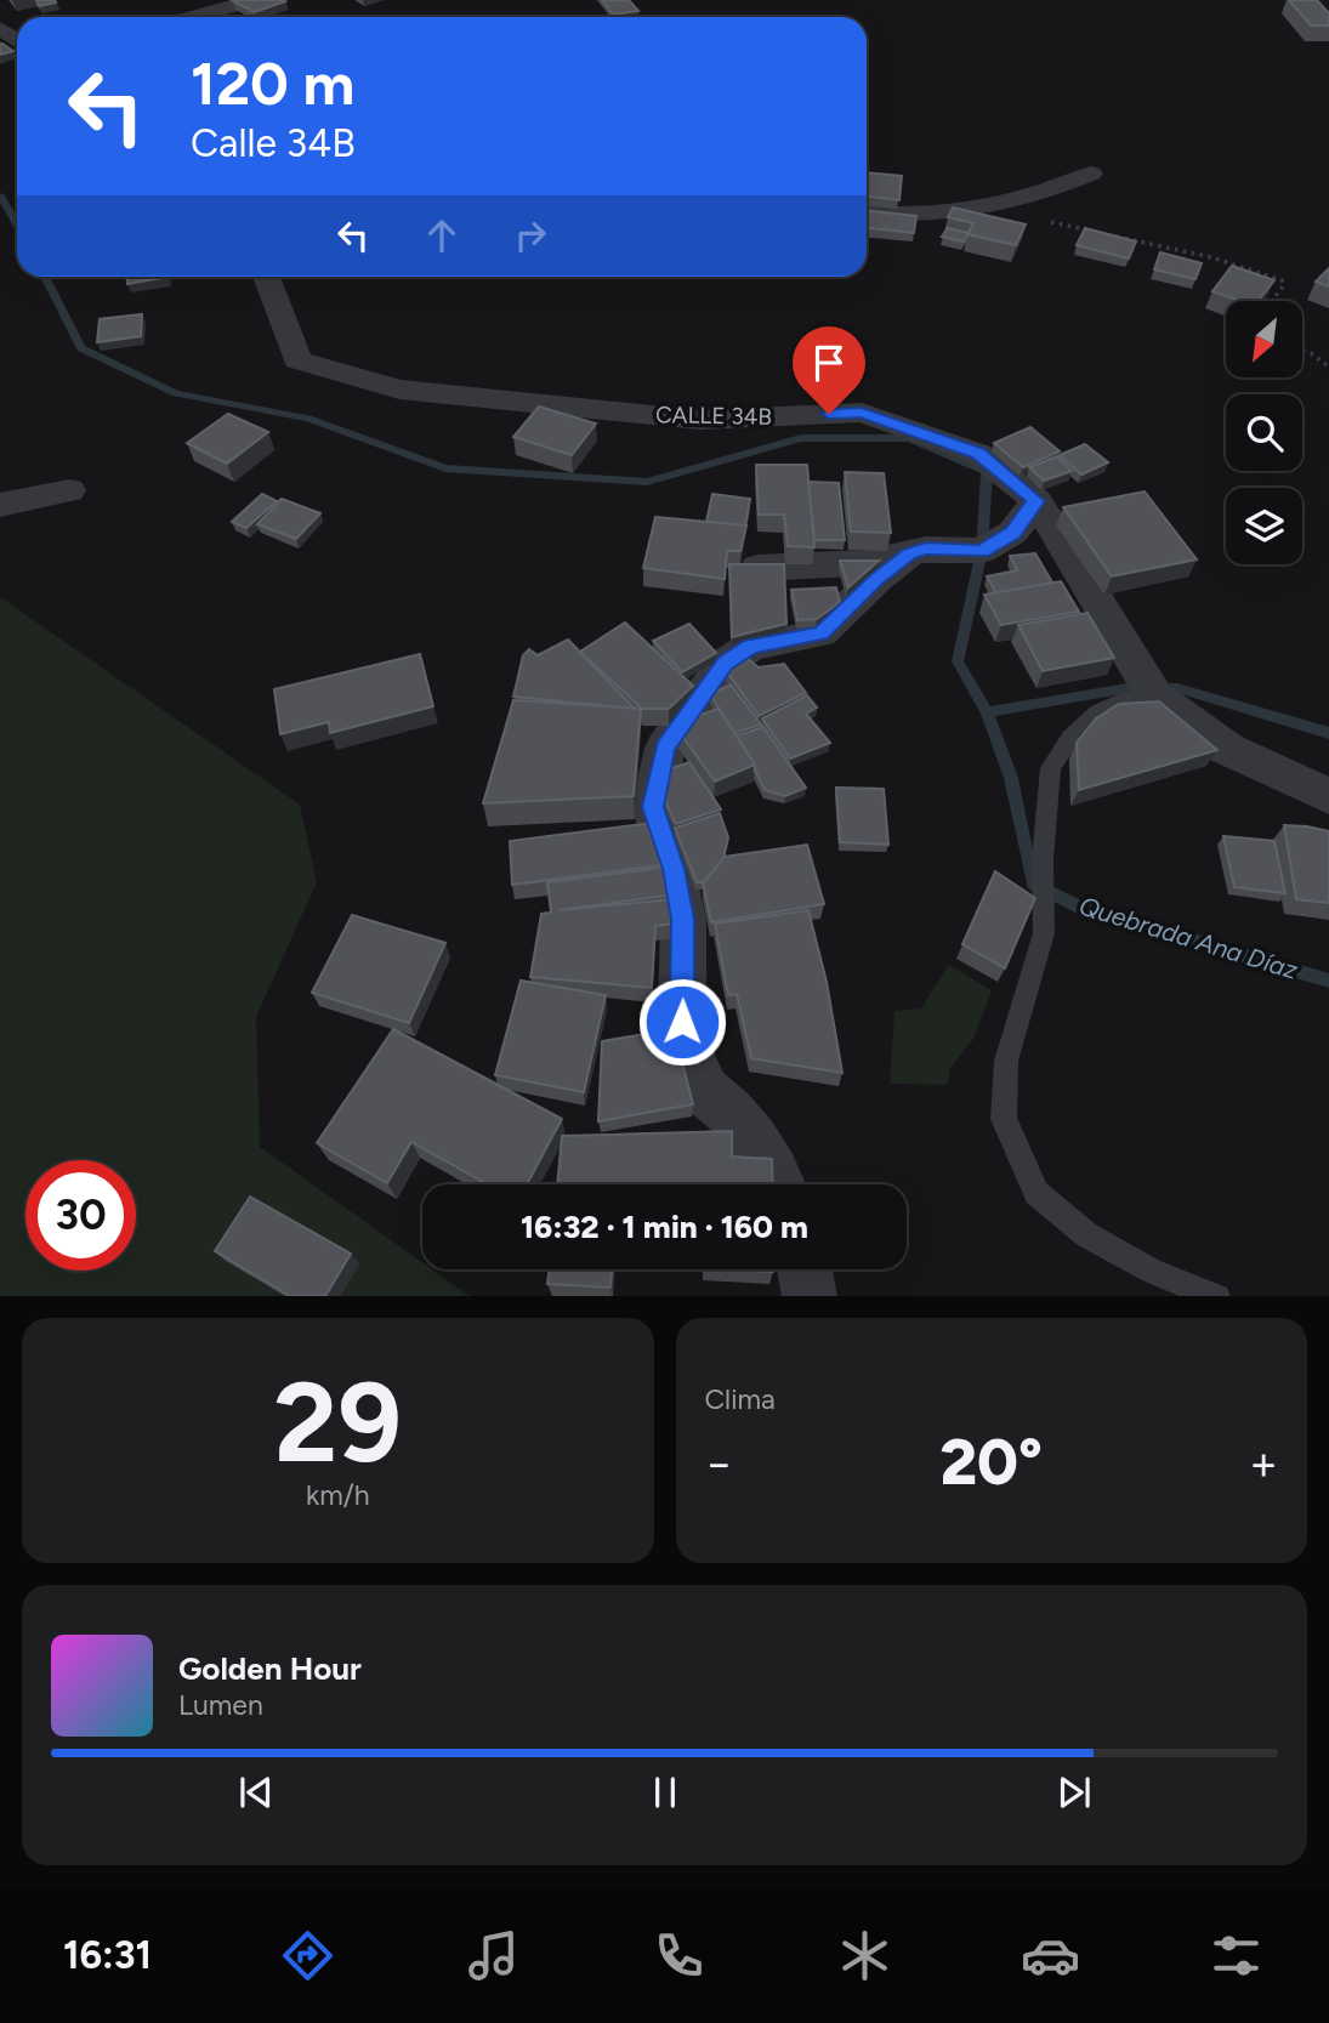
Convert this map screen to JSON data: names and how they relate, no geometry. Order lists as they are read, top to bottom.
{
  "streets": {
    "street": ["CALLE 34B"]
  },
  "water": ["Quebrada Ana Díaz"],
  "north": "bottom left",
  "page": {
    "turn": ["120 m", "Calle 34B"],
    "limit": "30",
    "trip": "16:32 · 1 min · 160 m",
    "tile": [
      ["29", "km/h"],
      "Clima"
    ],
    "heat": ["−", "20°", "+"],
    "song": ["Golden Hour", "Lumen"],
    "tabs": "16:31"
  }
}
